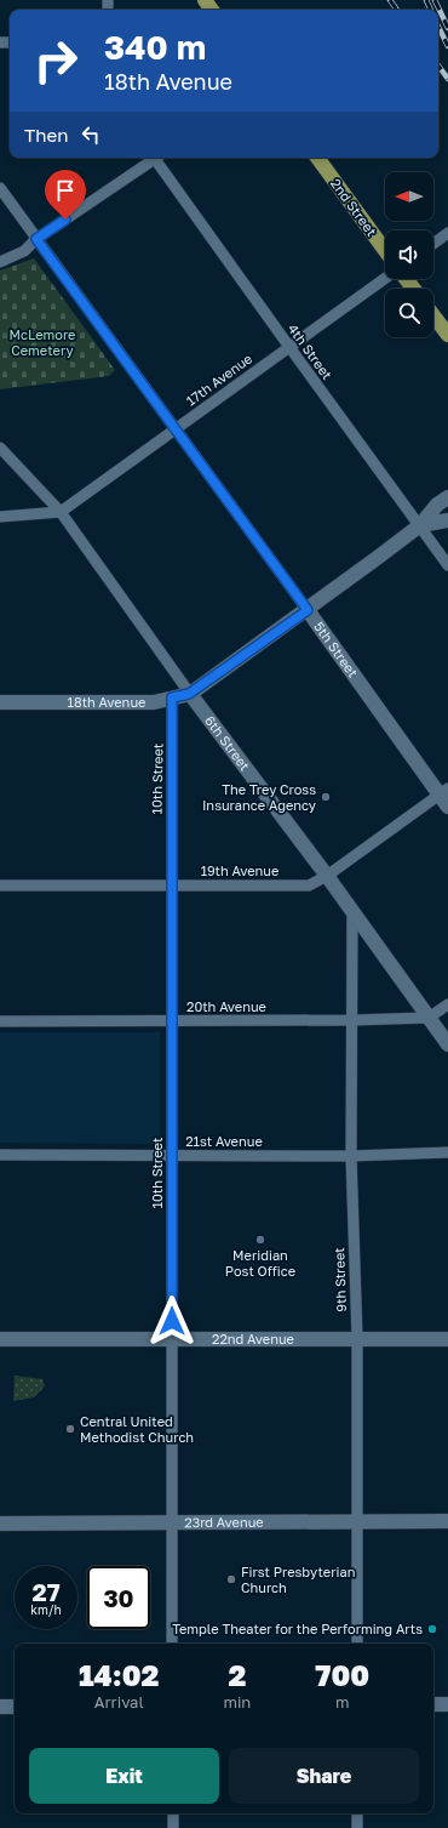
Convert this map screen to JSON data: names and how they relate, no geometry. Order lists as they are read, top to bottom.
{
  "streets": {
    "main road": ["2nd Street"],
    "street": [
      "4th Street",
      "17th Avenue",
      "5th Street",
      "18th Avenue",
      "6th Street",
      "10th Street",
      "19th Avenue",
      "20th Avenue",
      "21st Avenue",
      "9th Street",
      "22nd Avenue",
      "23rd Avenue"
    ]
  },
  "crossings": [
    ["4th Street", "17th Avenue"],
    ["4th Street", "18th Avenue"],
    ["17th Avenue", "5th Street"],
    ["17th Avenue", "6th Street"],
    ["5th Street", "18th Avenue"],
    ["5th Street", "19th Avenue"],
    ["18th Avenue", "6th Street"],
    ["18th Avenue", "10th Street"],
    ["6th Street", "19th Avenue"],
    ["6th Street", "20th Avenue"],
    ["6th Street", "9th Street"],
    ["10th Street", "19th Avenue"],
    ["10th Street", "20th Avenue"],
    ["10th Street", "21st Avenue"],
    ["10th Street", "22nd Avenue"],
    ["10th Street", "23rd Avenue"],
    ["20th Avenue", "9th Street"],
    ["21st Avenue", "9th Street"],
    ["9th Street", "22nd Avenue"],
    ["9th Street", "23rd Avenue"]
  ],
  "parks": ["McLemore Cemetery"],
  "places": [
    "The Trey Cross Insurance Agency",
    "Meridian Post Office",
    "Central United Methodist Church",
    "First Presbyterian Church",
    "Temple Theater for the Performing Arts"
  ],
  "north": "left",
  "page": {
    "turn": ["340 m", "18th Avenue"],
    "then": "Then",
    "speed": "27 km/h",
    "limit": "30",
    "eta": [
      "14:02",
      "Arrival",
      "2",
      "min",
      "700",
      "m"
    ],
    "buttons": ["Exit", "Share"]
  }
}
